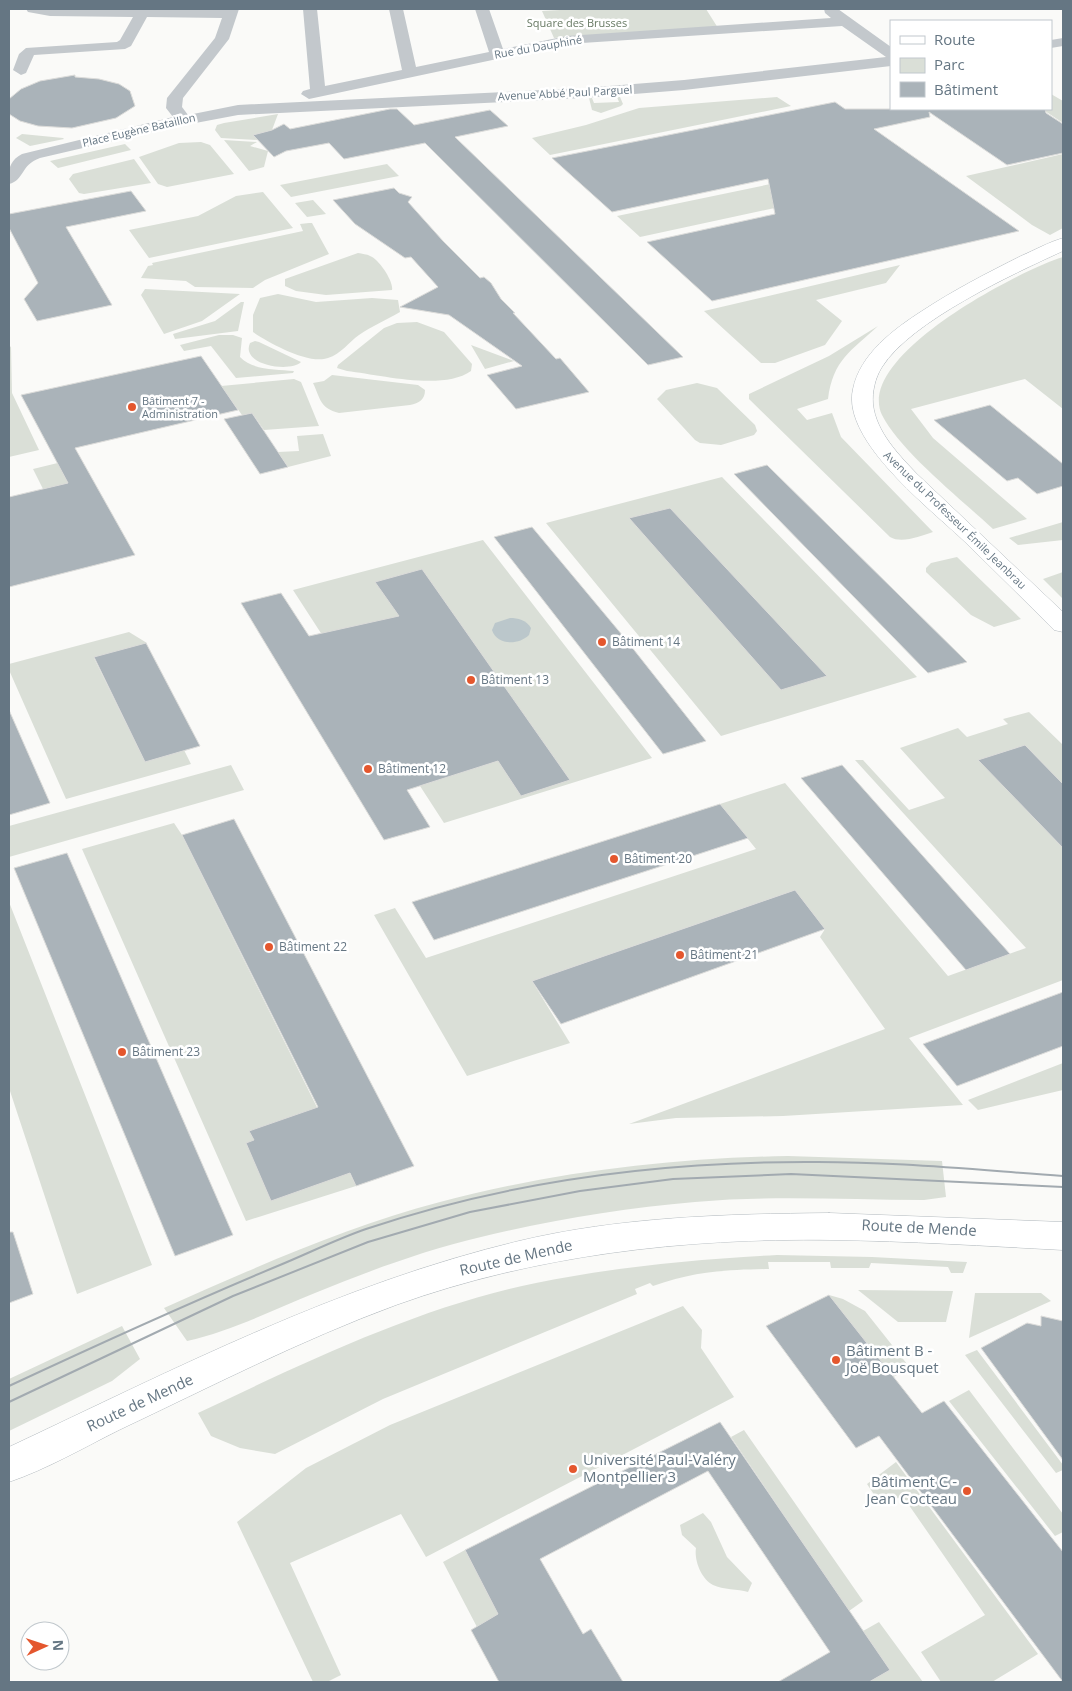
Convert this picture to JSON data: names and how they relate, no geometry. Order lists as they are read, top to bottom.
{
  "streets": {
    "street": [
      "Rue du Dauphiné",
      "Avenue Abbé Paul Parguel",
      "Place Eugène Bataillon",
      "Avenue du Professeur Émile Jeanbrau",
      "Route de Mende"
    ]
  },
  "crossings": [
    ["Avenue Abbé Paul Parguel", "Place Eugène Bataillon"]
  ],
  "parks": ["Square des Brusses"],
  "places": [
    "Bâtiment 7 - Administration",
    "Bâtiment 14",
    "Bâtiment 13",
    "Bâtiment 12",
    "Bâtiment 20",
    "Bâtiment 22",
    "Bâtiment 21",
    "Bâtiment 23",
    "Bâtiment B - Joë Bousquet",
    "Université Paul-Valéry Montpellier 3",
    "Bâtiment C - Jean Cocteau"
  ],
  "legend": ["Route", "Parc", "Bâtiment"],
  "north": "right"
}
